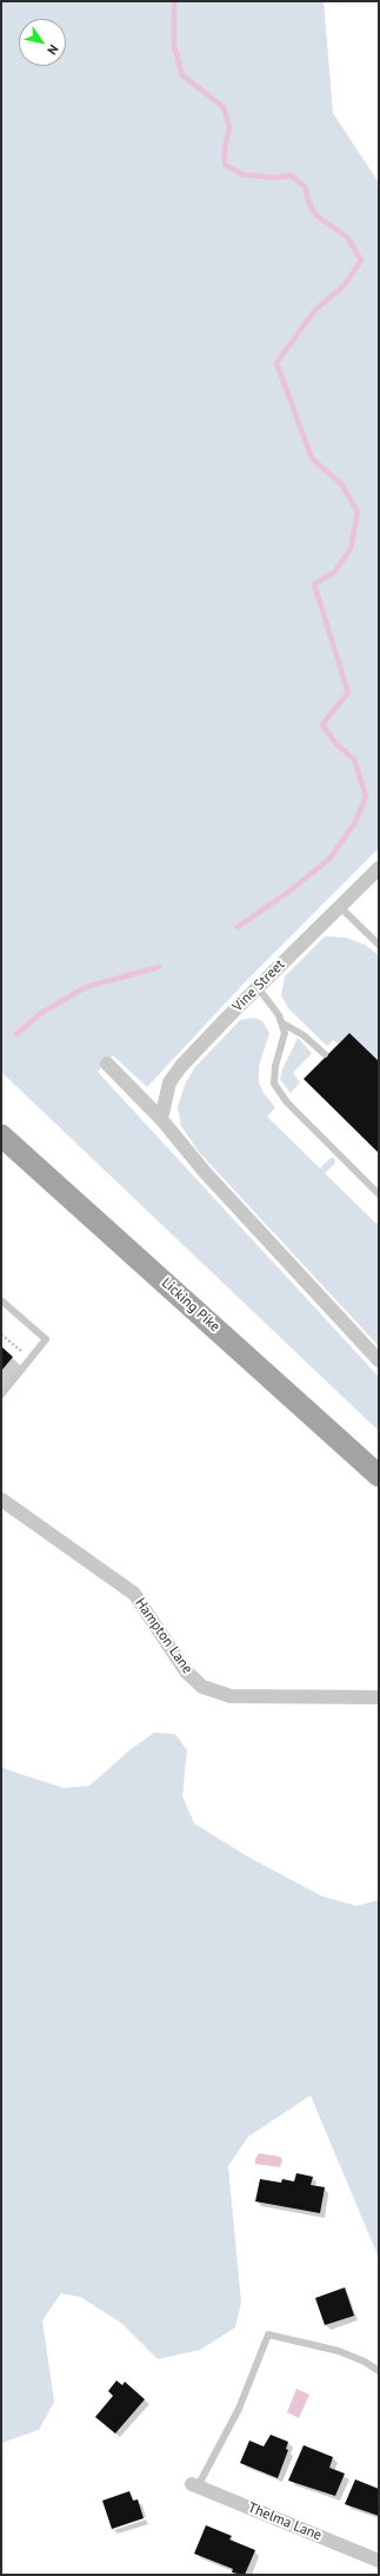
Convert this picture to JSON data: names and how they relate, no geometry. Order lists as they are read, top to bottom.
{
  "streets": {
    "main road": ["Licking Pike"],
    "street": ["Vine Street", "Hampton Lane", "Thelma Lane"]
  },
  "north": "bottom right"
}
